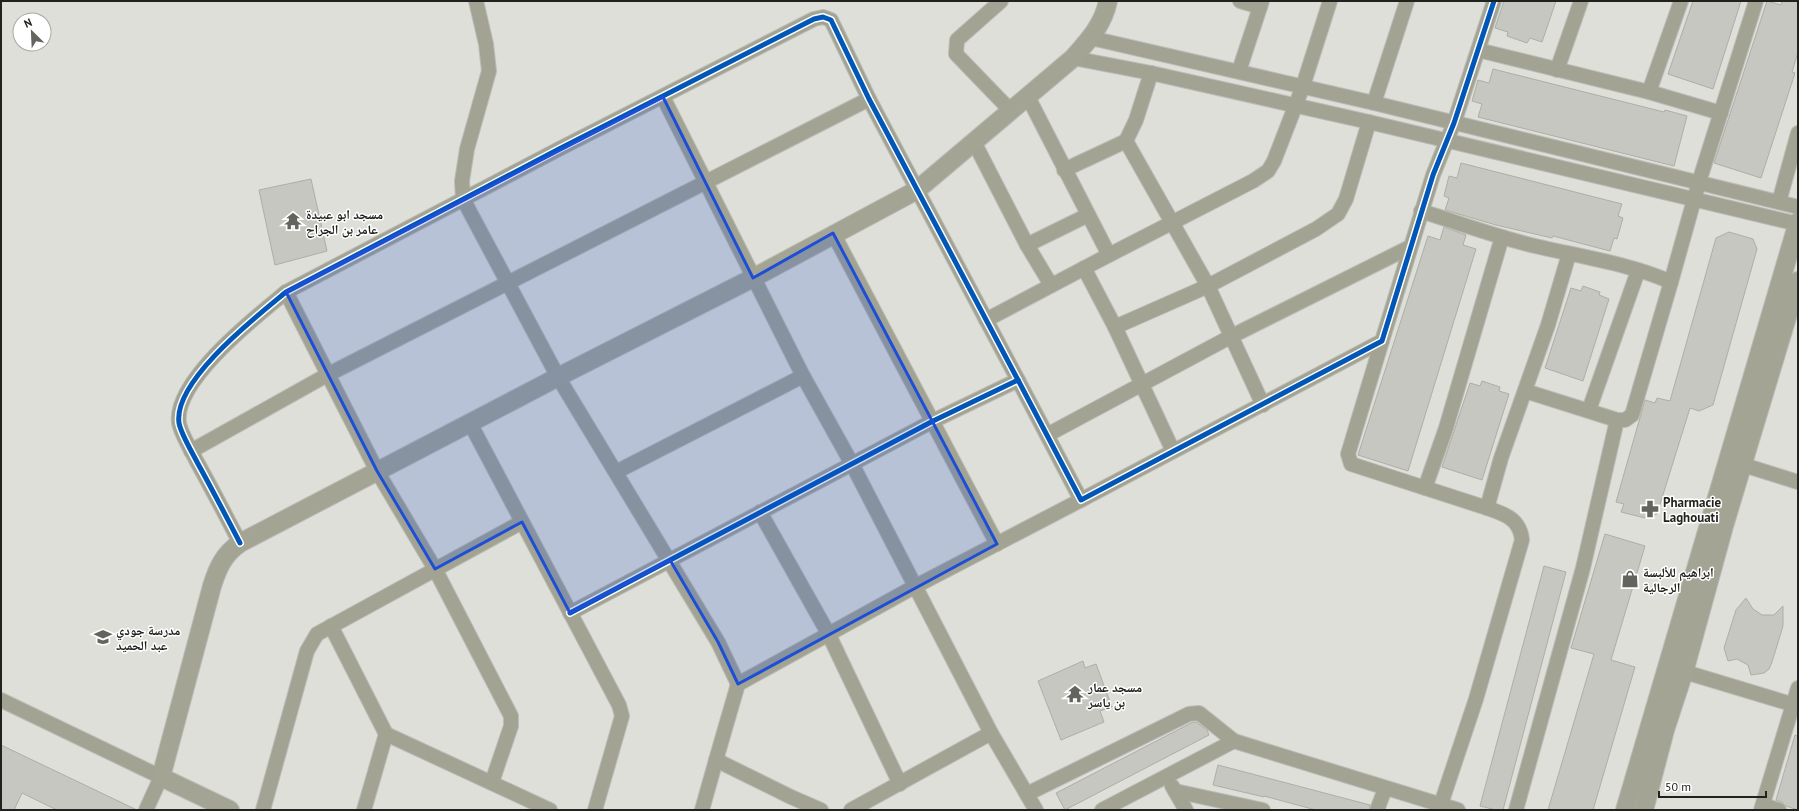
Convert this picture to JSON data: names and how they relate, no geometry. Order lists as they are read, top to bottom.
{
  "places": {
    "temple": ["مسجد ابو عبيدة عامر بن الجراح", "مسجد عمار بن ياسر"],
    "pharmacy": ["Pharmacie Laghouati"],
    "shop": ["ابراهيم للألبسة الرجالية"],
    "school or university": ["مدرسة جودي عبد الحميد"]
  },
  "scale_bar": "50 m",
  "north": "top left"
}
